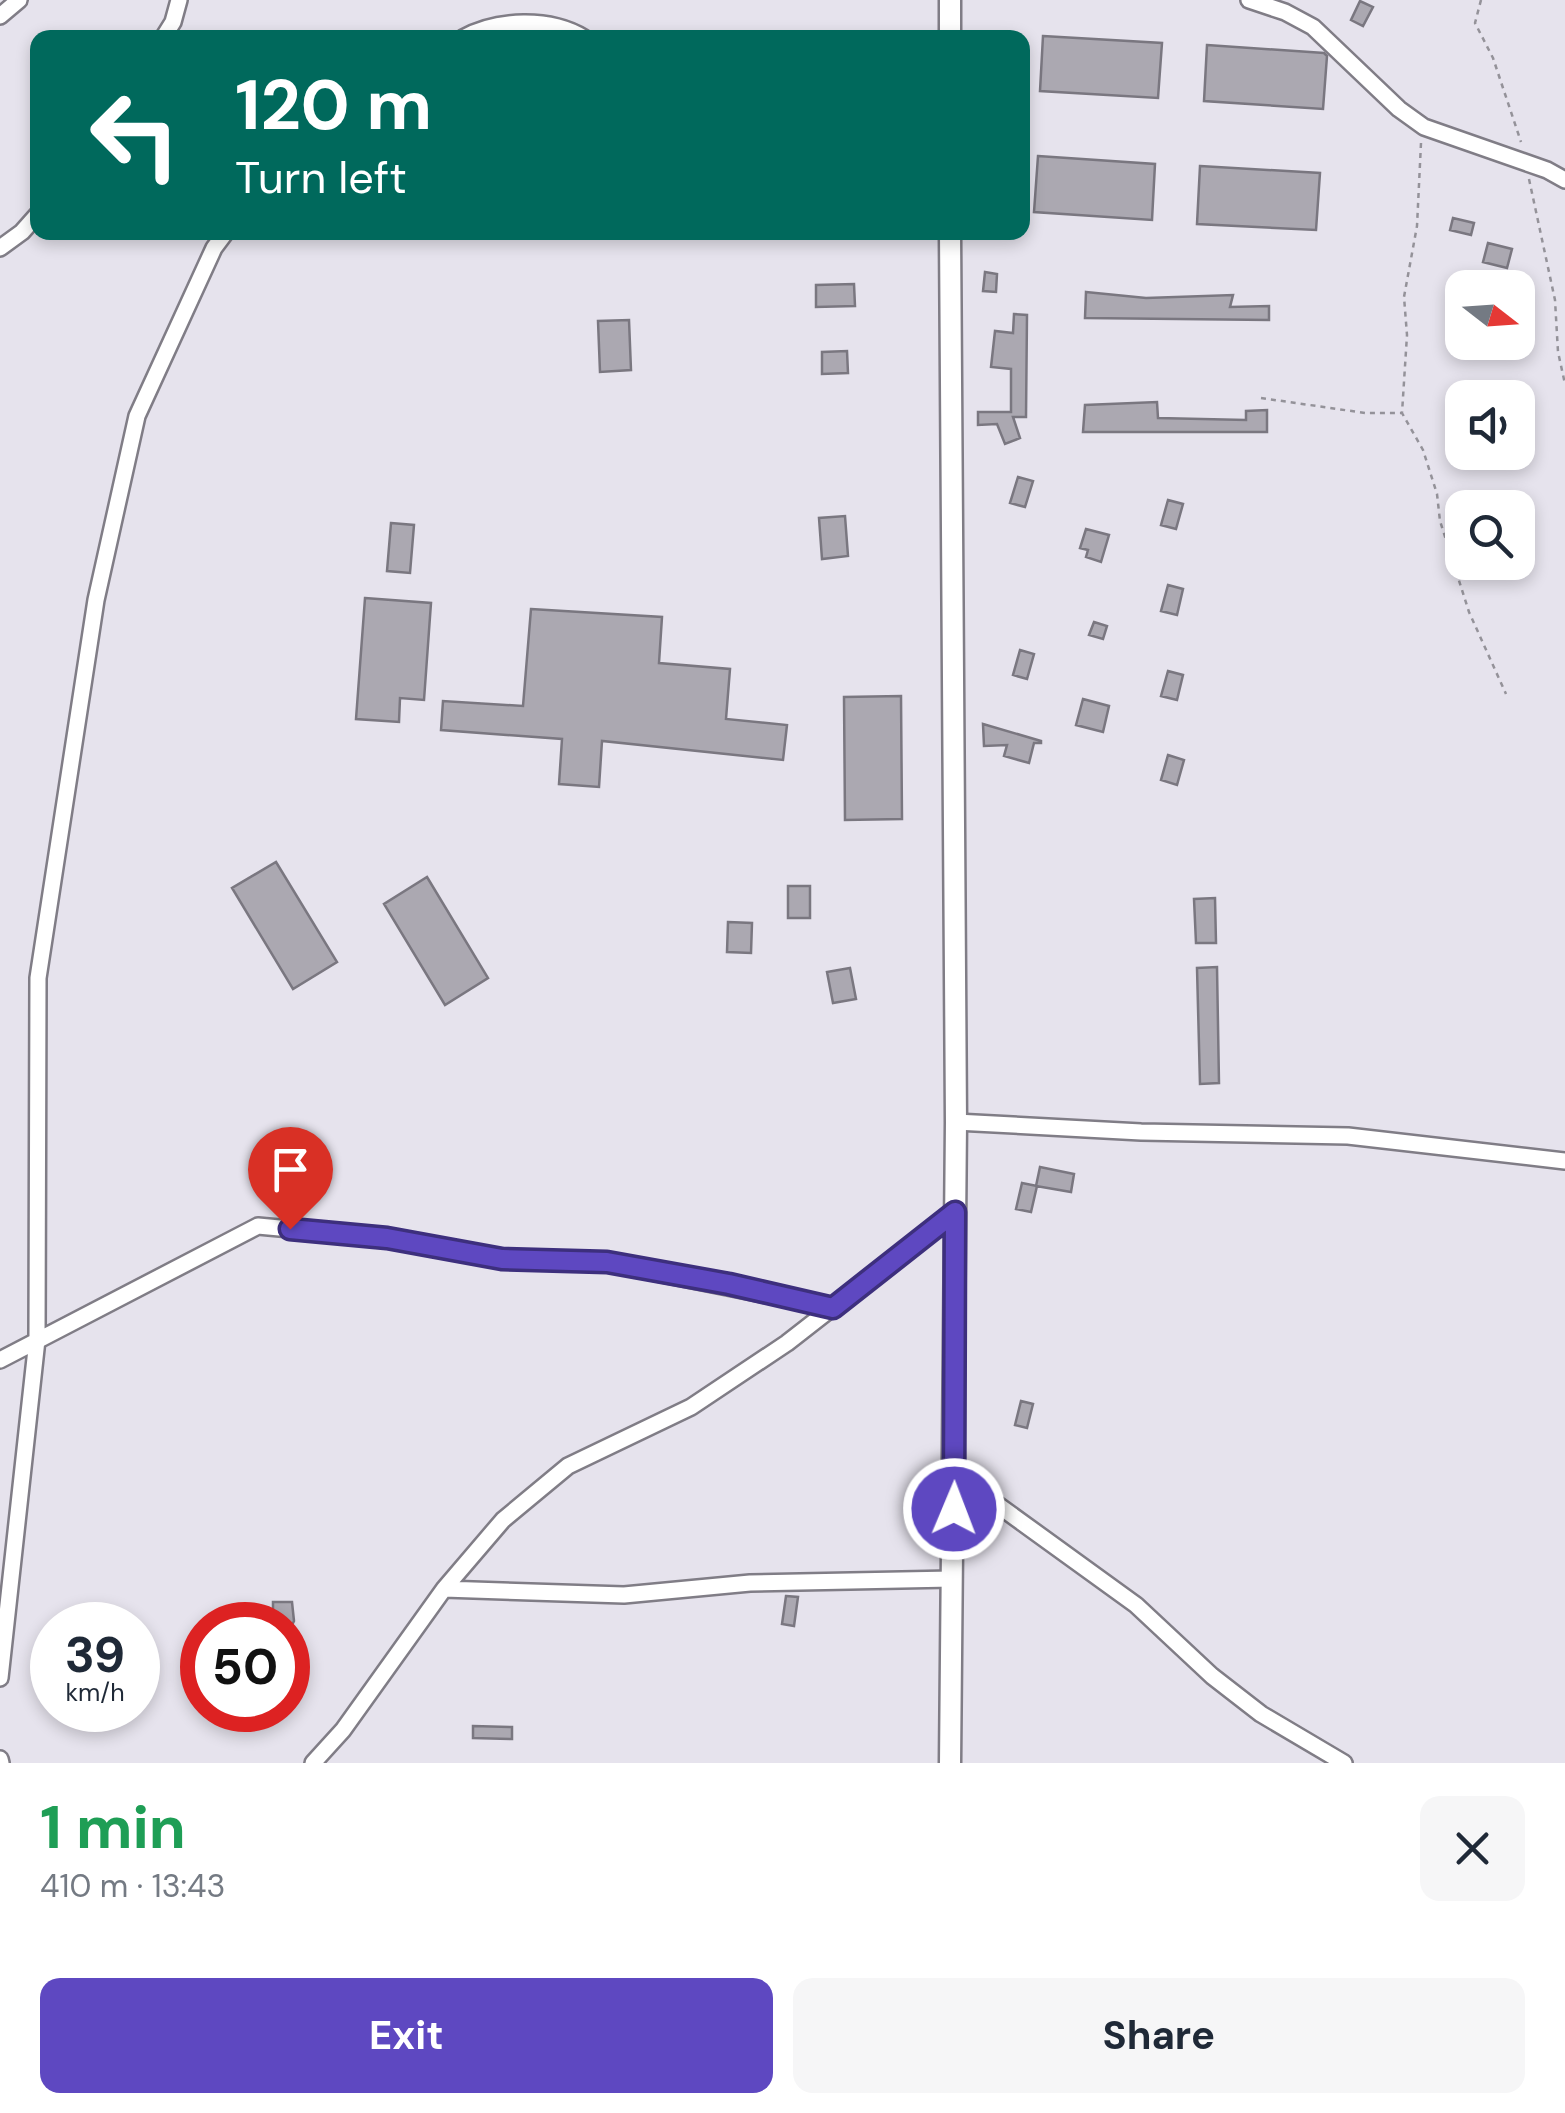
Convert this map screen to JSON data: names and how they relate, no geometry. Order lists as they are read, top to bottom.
{
  "north": "right",
  "page": {
    "turn": ["120 m", "Turn left"],
    "speed": "39 km/h",
    "limit": "50",
    "heading": ["1 min", "410 m · 13:43"],
    "buttons": ["Exit", "Share"]
  }
}
